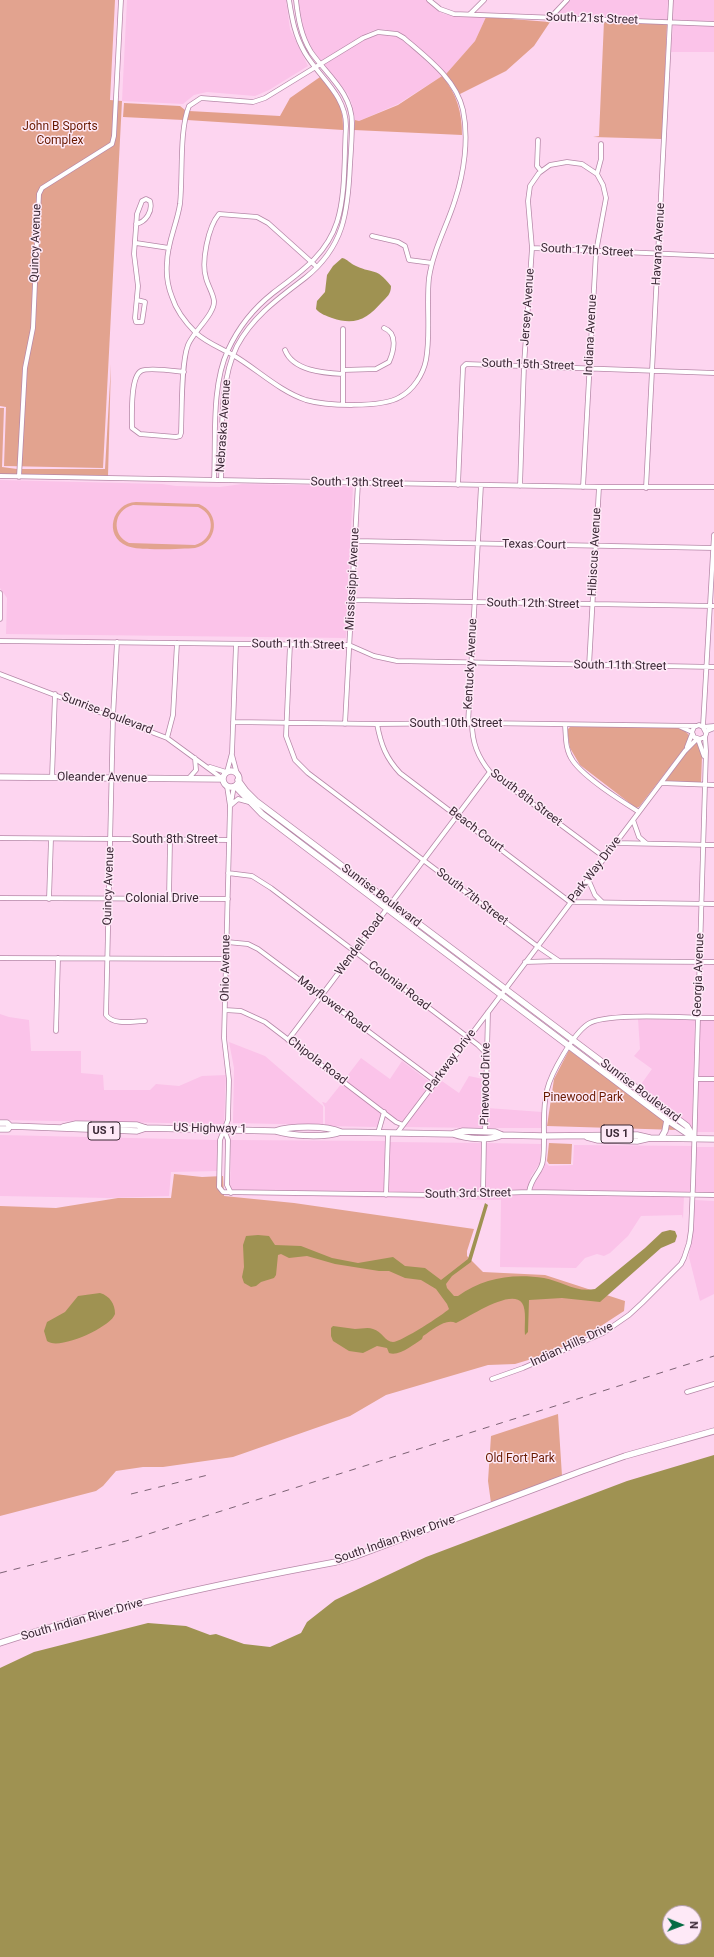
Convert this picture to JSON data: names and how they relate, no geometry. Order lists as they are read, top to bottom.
{
  "streets": {
    "main road": [
      "Sunrise Boulevard",
      "Oleander Avenue",
      "US Highway 1",
      "US 1",
      "South Indian River Drive"
    ],
    "street": [
      "South 21st Street",
      "Quincy Avenue",
      "Havana Avenue",
      "South 17th Street",
      "Jersey Avenue",
      "Indiana Avenue",
      "South 15th Street",
      "Nebraska Avenue",
      "South 13th Street",
      "Texas Court",
      "Hibiscus Avenue",
      "Mississippi Avenue",
      "South 12th Street",
      "South 11th Street",
      "Kentucky Avenue",
      "South 10th Street",
      "South 8th Street",
      "Beach Court",
      "Park Way Drive",
      "South 7th Street",
      "Colonial Drive",
      "Wendell Road",
      "Ohio Avenue",
      "Georgia Avenue",
      "Colonial Road",
      "Mayflower Road",
      "Chipola Road",
      "Parkway Drive",
      "Pinewood Drive",
      "South 3rd Street",
      "Indian Hills Drive"
    ]
  },
  "crossings": [
    ["South 21st Street", "Havana Avenue"],
    ["Quincy Avenue", "South 13th Street"],
    ["Quincy Avenue", "South 11th Street"],
    ["Quincy Avenue", "Sunrise Boulevard"],
    ["Quincy Avenue", "Oleander Avenue"],
    ["Quincy Avenue", "South 8th Street"],
    ["Quincy Avenue", "Colonial Drive"],
    ["Havana Avenue", "South 17th Street"],
    ["Havana Avenue", "South 15th Street"],
    ["Havana Avenue", "South 13th Street"],
    ["South 17th Street", "Jersey Avenue"],
    ["South 17th Street", "Indiana Avenue"],
    ["Jersey Avenue", "Indiana Avenue"],
    ["Jersey Avenue", "South 15th Street"],
    ["Jersey Avenue", "South 13th Street"],
    ["Indiana Avenue", "South 15th Street"],
    ["Indiana Avenue", "South 13th Street"],
    ["South 15th Street", "South 13th Street"],
    ["Nebraska Avenue", "South 13th Street"],
    ["South 13th Street", "Hibiscus Avenue"],
    ["South 13th Street", "Mississippi Avenue"],
    ["South 13th Street", "Kentucky Avenue"],
    ["Texas Court", "Hibiscus Avenue"],
    ["Texas Court", "Mississippi Avenue"],
    ["Texas Court", "Kentucky Avenue"],
    ["Hibiscus Avenue", "South 12th Street"],
    ["Hibiscus Avenue", "South 11th Street"],
    ["Mississippi Avenue", "South 12th Street"],
    ["Mississippi Avenue", "South 11th Street"],
    ["Mississippi Avenue", "South 10th Street"],
    ["South 12th Street", "Kentucky Avenue"],
    ["South 11th Street", "Kentucky Avenue"],
    ["Kentucky Avenue", "South 10th Street"],
    ["Kentucky Avenue", "South 8th Street"],
    ["Sunrise Boulevard", "Oleander Avenue"],
    ["Sunrise Boulevard", "Park Way Drive"],
    ["Sunrise Boulevard", "Wendell Road"],
    ["Sunrise Boulevard", "Ohio Avenue"],
    ["Sunrise Boulevard", "Georgia Avenue"],
    ["Sunrise Boulevard", "Parkway Drive"],
    ["Sunrise Boulevard", "US Highway 1"],
    ["South 10th Street", "South 8th Street"],
    ["South 10th Street", "Beach Court"],
    ["South 10th Street", "Park Way Drive"],
    ["South 10th Street", "South 7th Street"],
    ["South 10th Street", "Georgia Avenue"],
    ["Oleander Avenue", "Ohio Avenue"],
    ["South 8th Street", "Park Way Drive"],
    ["South 8th Street", "Wendell Road"],
    ["South 8th Street", "Ohio Avenue"],
    ["Beach Court", "Park Way Drive"],
    ["Beach Court", "Wendell Road"],
    ["Park Way Drive", "South 7th Street"],
    ["Park Way Drive", "Georgia Avenue"],
    ["Park Way Drive", "Parkway Drive"],
    ["South 7th Street", "Wendell Road"],
    ["Colonial Drive", "Ohio Avenue"],
    ["Wendell Road", "Colonial Road"],
    ["Wendell Road", "Mayflower Road"],
    ["Wendell Road", "Chipola Road"],
    ["Ohio Avenue", "Colonial Road"],
    ["Ohio Avenue", "Mayflower Road"],
    ["Ohio Avenue", "Chipola Road"],
    ["Ohio Avenue", "US Highway 1"],
    ["Ohio Avenue", "South 3rd Street"],
    ["Georgia Avenue", "US Highway 1"],
    ["Georgia Avenue", "South 3rd Street"],
    ["Georgia Avenue", "Indian Hills Drive"],
    ["Colonial Road", "Parkway Drive"],
    ["Colonial Road", "Pinewood Drive"],
    ["Mayflower Road", "Parkway Drive"],
    ["Chipola Road", "Parkway Drive"],
    ["Parkway Drive", "Pinewood Drive"],
    ["Parkway Drive", "US Highway 1"],
    ["Pinewood Drive", "US Highway 1"],
    ["Pinewood Drive", "South 3rd Street"],
    ["South 3rd Street", "Indian Hills Drive"]
  ],
  "parks": ["John B Sports Complex", "Pinewood Park", "Old Fort Park"],
  "north": "right"
}
